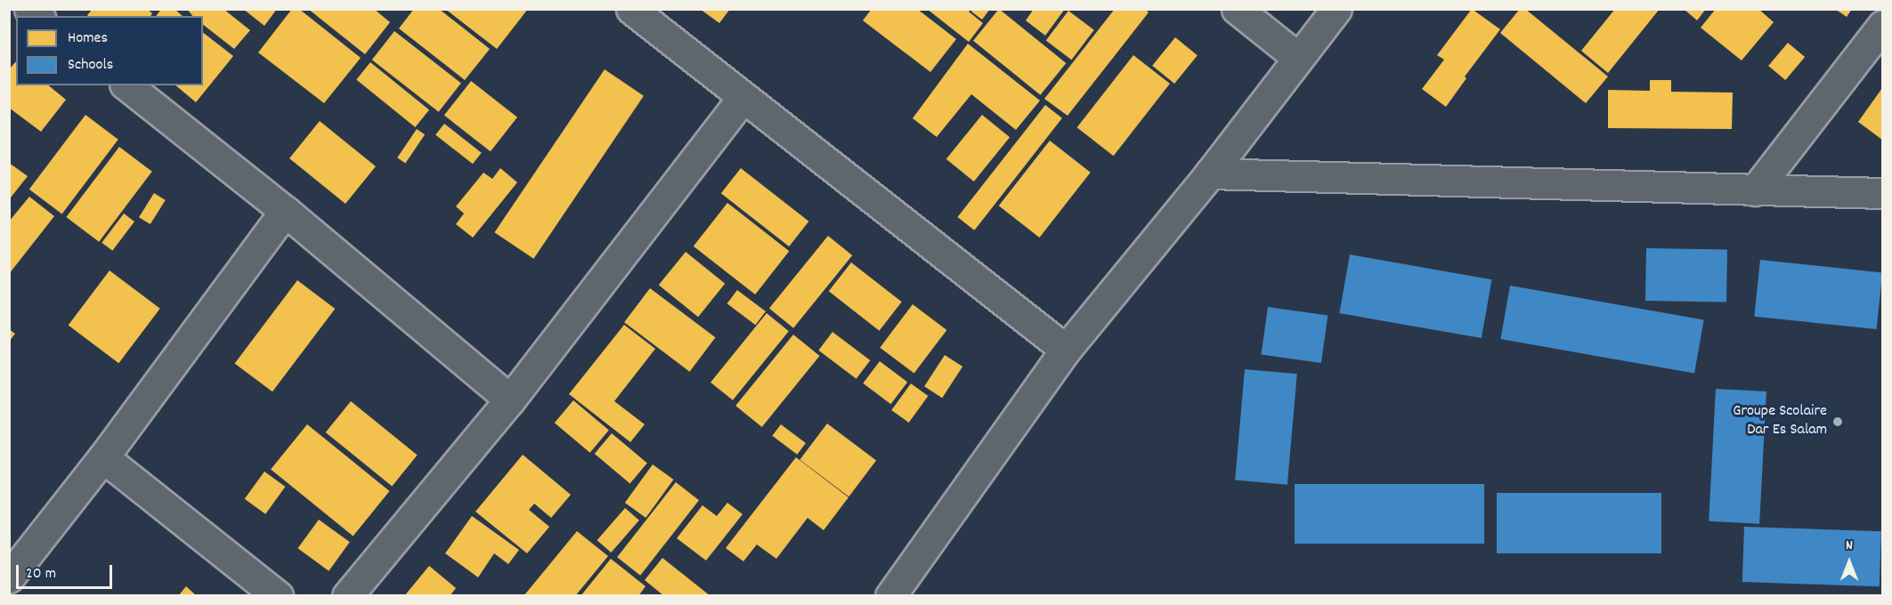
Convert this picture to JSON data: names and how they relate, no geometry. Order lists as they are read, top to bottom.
{
  "places": ["Groupe Scolaire Dar Es Salam"],
  "legend": ["Homes", "Schools"],
  "scale_bar": "20 m",
  "north": "top"
}
